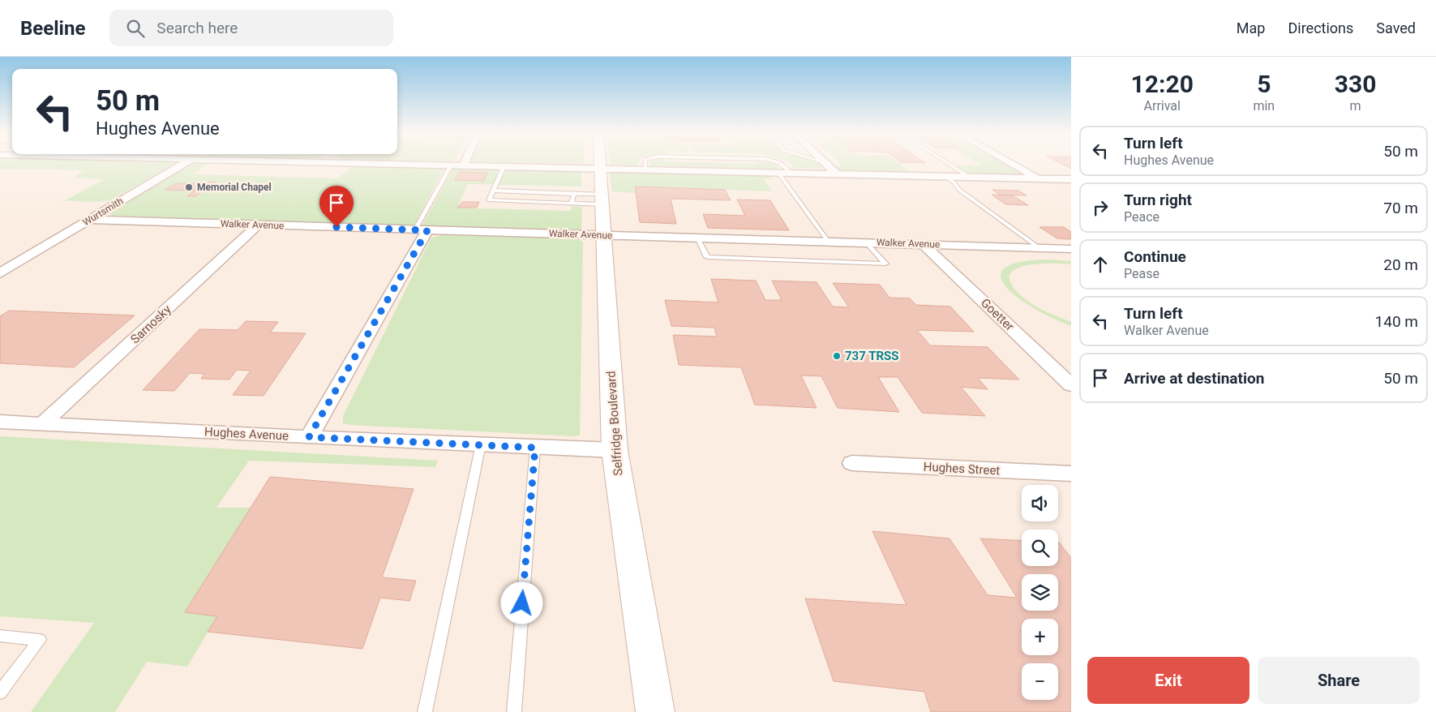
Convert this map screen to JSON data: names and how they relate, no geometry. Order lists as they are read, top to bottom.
{
  "streets": {
    "street": [
      "Wurtsmith",
      "Walker Avenue",
      "Goetter",
      "Sarnosky",
      "Selfridge Boulevard",
      "Hughes Avenue",
      "Hughes Street"
    ]
  },
  "crossings": [
    ["Wurtsmith", "Walker Avenue"],
    ["Walker Avenue", "Goetter"],
    ["Walker Avenue", "Sarnosky"],
    ["Walker Avenue", "Selfridge Boulevard"],
    ["Sarnosky", "Hughes Avenue"],
    ["Selfridge Boulevard", "Hughes Avenue"]
  ],
  "places": ["Memorial Chapel", "737 TRSS"],
  "page": {
    "header": "Beeline",
    "search": "Search here",
    "nav": ["Map", "Directions", "Saved"],
    "eta": [
      "12:20",
      "Arrival",
      "5",
      "min",
      "330",
      "m"
    ],
    "turn": ["50 m", "Hughes Avenue"],
    "list": [
      {
        "name": "Turn left",
        "note": "Hughes Avenue",
        "value": "50 m"
      },
      {
        "name": "Turn right",
        "note": "Peace",
        "value": "70 m"
      },
      {
        "name": "Continue",
        "note": "Pease",
        "value": "20 m"
      },
      {
        "name": "Turn left",
        "note": "Walker Avenue",
        "value": "140 m"
      },
      {
        "name": "Arrive at destination",
        "value": "50 m"
      }
    ],
    "map_buttons": ["+", "−"],
    "buttons": ["Exit", "Share"]
  }
}
